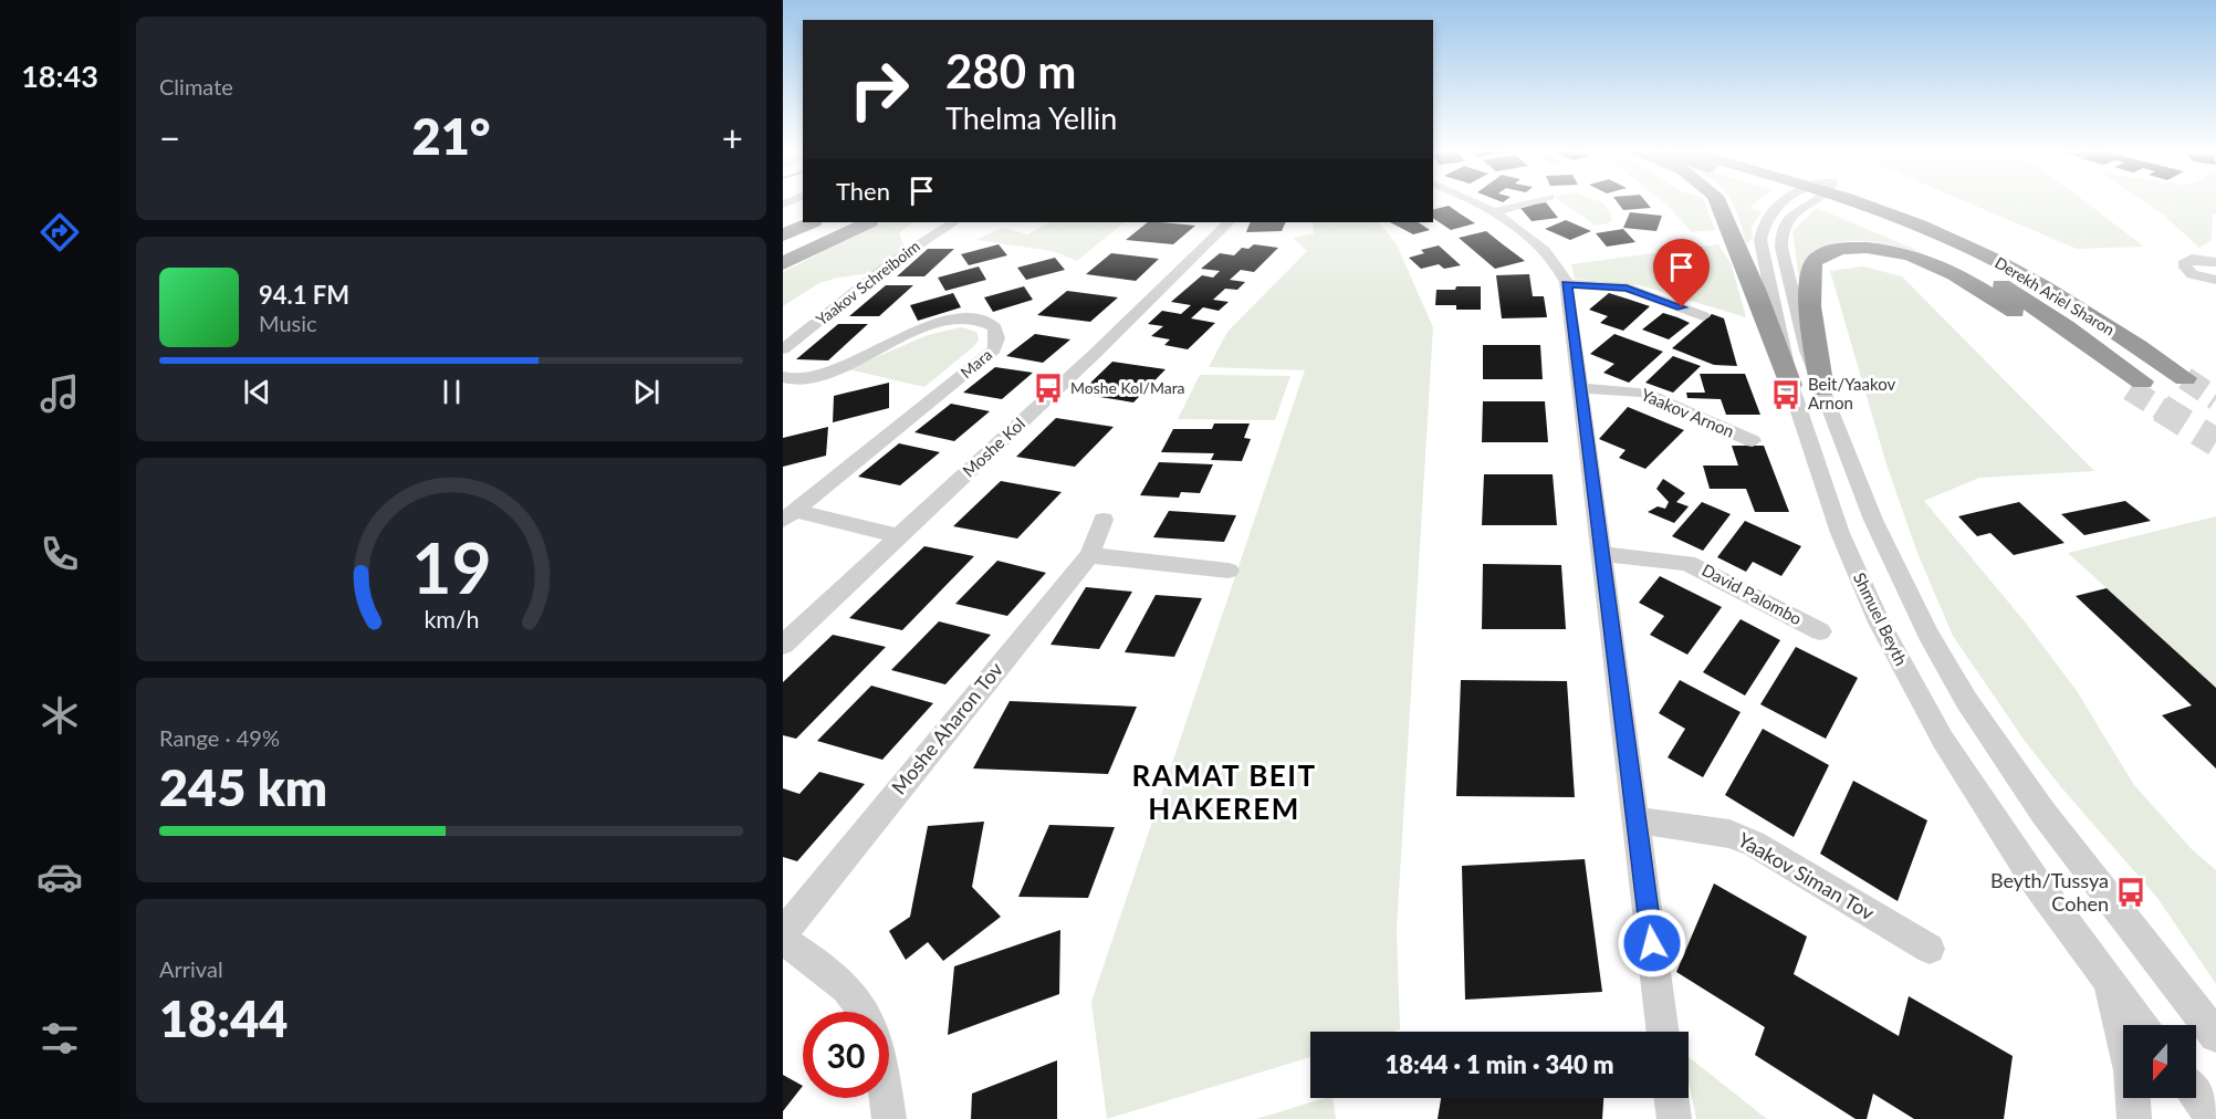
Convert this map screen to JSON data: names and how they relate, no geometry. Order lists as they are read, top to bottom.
{
  "streets": {
    "highway": ["Derekh Ariel Sharon"],
    "street": [
      "Yaakov Schreiboim",
      "Mara",
      "Yaakov Arnon",
      "Moshe Kol",
      "David Palombo",
      "Shmuel Beyth",
      "Moshe Aharon Tov",
      "Yaakov Siman Tov"
    ]
  },
  "crossings": [
    ["Mara", "Moshe Kol"]
  ],
  "districts": ["RAMAT BEIT HAKEREM"],
  "places": {
    "bus stop": ["Moshe Kol/Mara", "Beit/Yaakov Arnon", "Beyth/Tussya Cohen"]
  },
  "north": "bottom",
  "page": {
    "tabs": "18:43",
    "tile": [
      "Climate",
      ["Range · 49%", "245 km"],
      ["Arrival", "18:44"]
    ],
    "turn": ["280 m", "Thelma Yellin"],
    "heat": ["−", "21°", "+"],
    "then": "Then",
    "song": ["94.1 FM", "Music"],
    "limit": "30",
    "trip": "18:44 · 1 min · 340 m",
    "gauge": ["19", "km/h"]
  }
}
